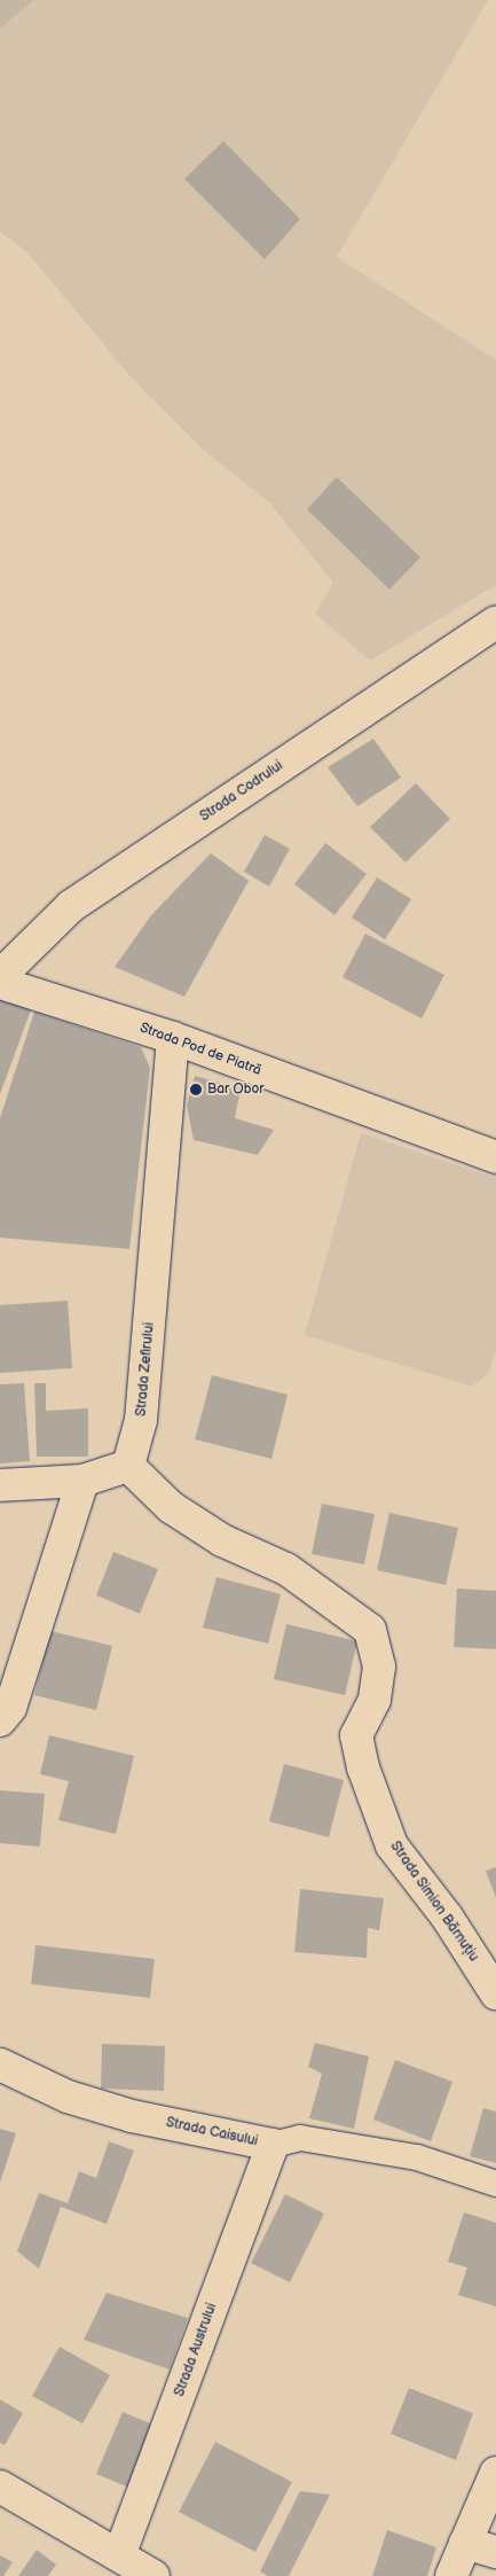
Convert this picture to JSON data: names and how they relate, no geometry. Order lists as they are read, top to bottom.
{
  "streets": {
    "street": [
      "Strada Codrului",
      "Strada Pod de Piatră",
      "Strada Zefirului",
      "Strada Simion Bărnuțiu",
      "Strada Caisului",
      "Strada Austrului"
    ]
  },
  "crossings": [
    ["Strada Pod de Piatră", "Strada Zefirului"],
    ["Strada Zefirului", "Strada Simion Bărnuțiu"],
    ["Strada Caisului", "Strada Austrului"]
  ],
  "places": ["Bar Obor"]
}
